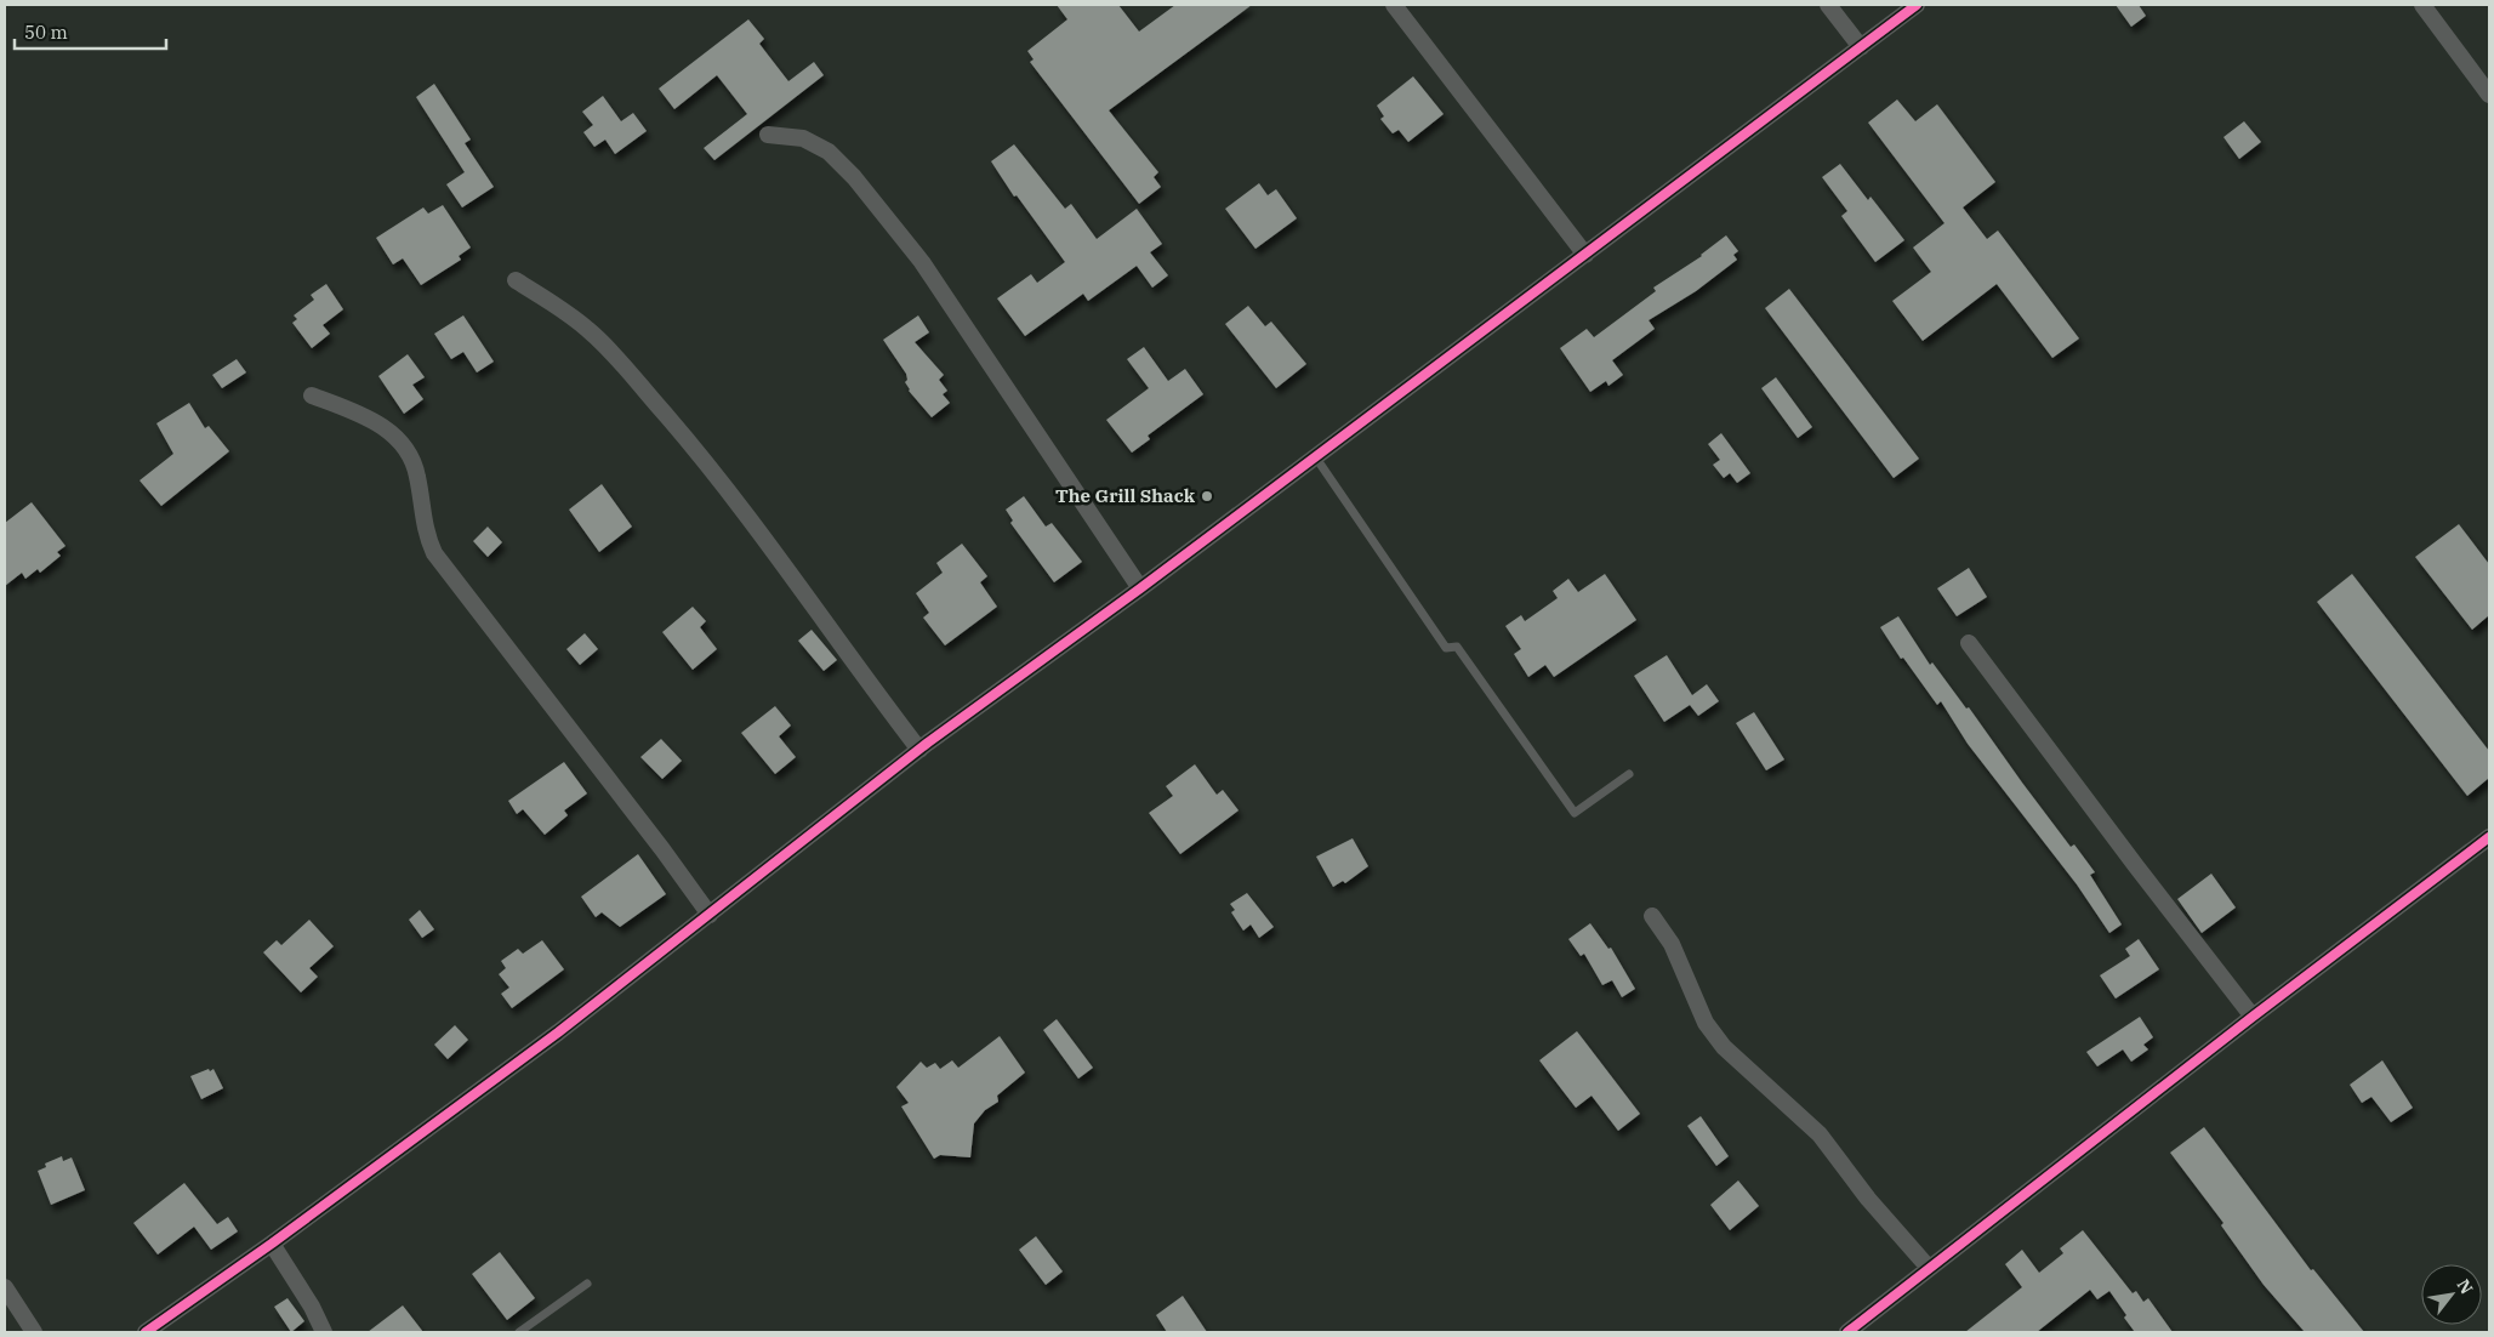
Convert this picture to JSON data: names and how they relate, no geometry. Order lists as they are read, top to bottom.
{
  "places": ["The Grill Shack"],
  "scale_bar": "50 m",
  "north": "top right"
}
